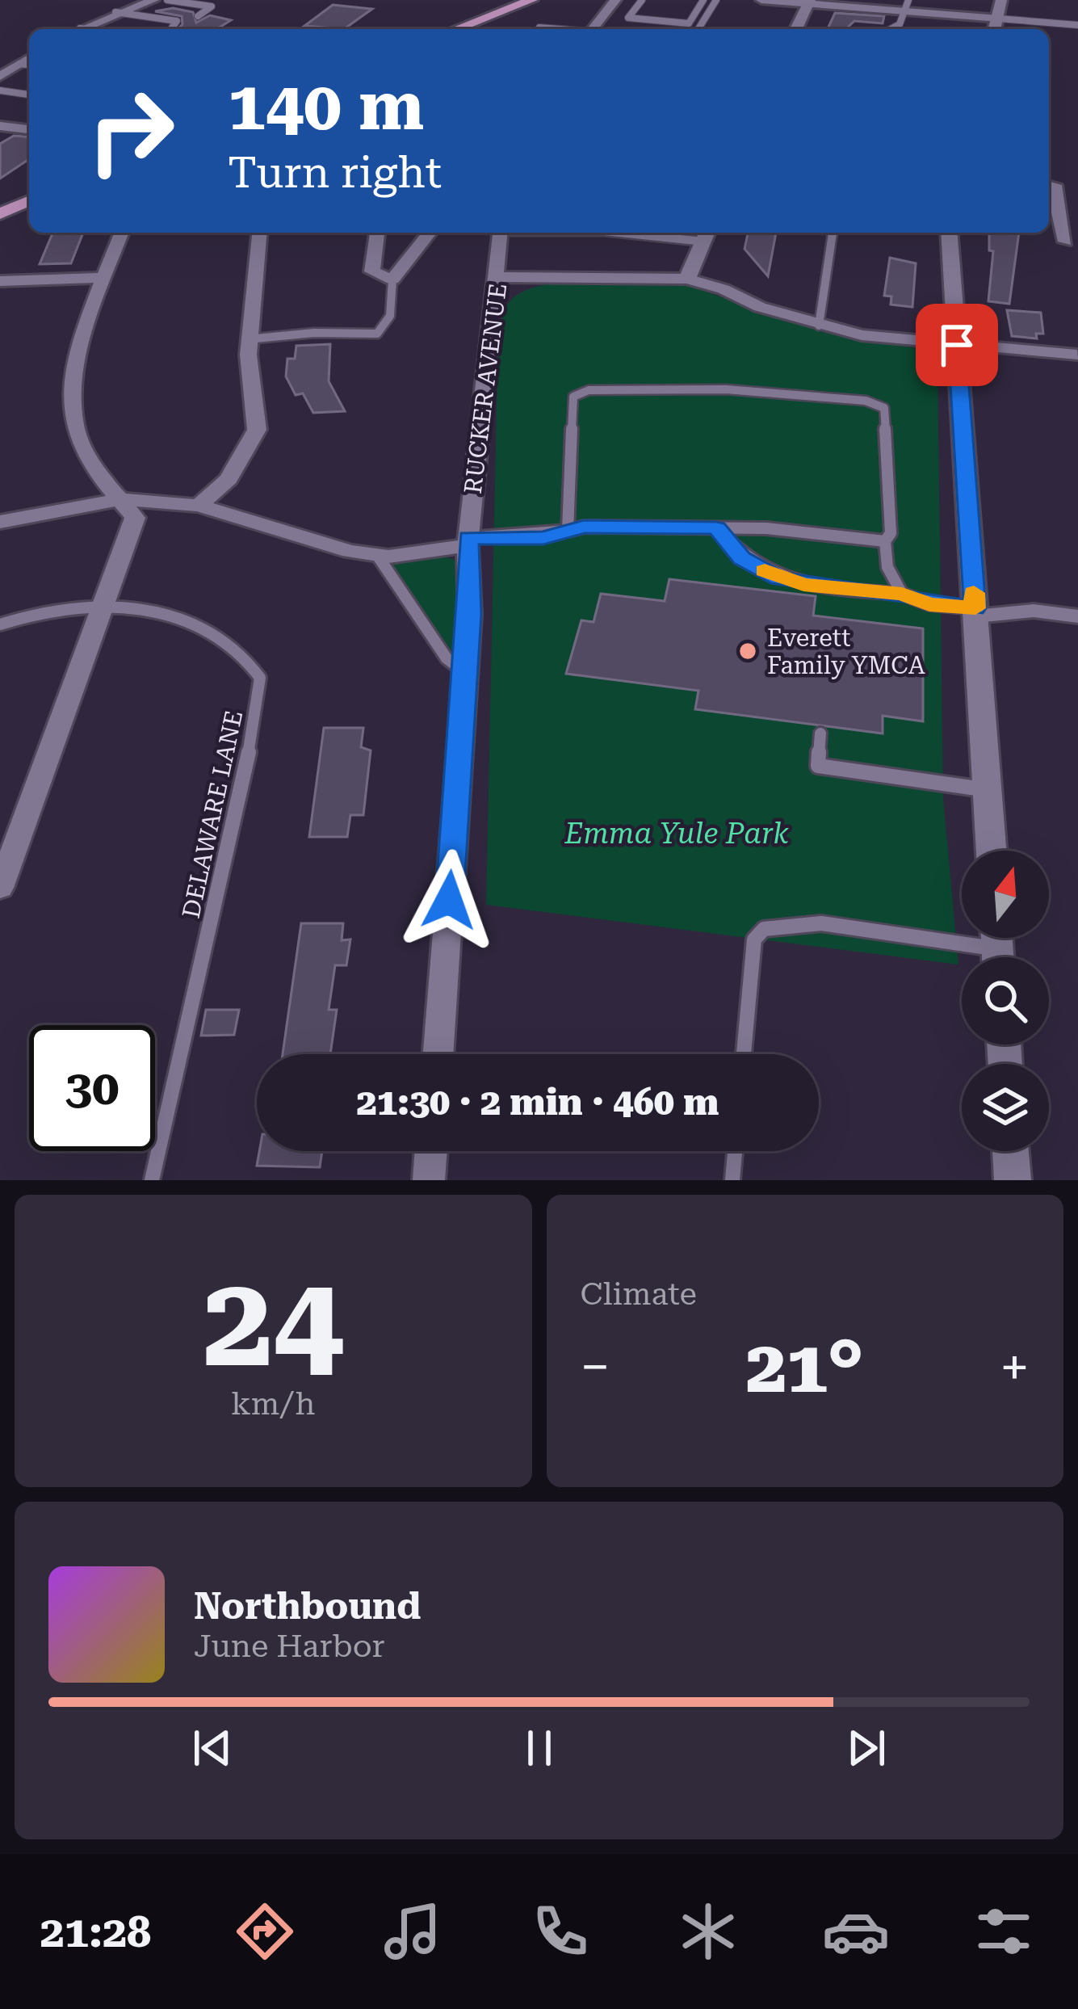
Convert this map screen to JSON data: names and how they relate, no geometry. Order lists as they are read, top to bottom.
{
  "streets": {
    "street": ["RUCKER AVENUE"],
    "lane": ["DELAWARE LANE"]
  },
  "parks": ["Emma Yule Park"],
  "places": ["Everett Family YMCA"],
  "north": "top",
  "page": {
    "turn": ["140 m", "Turn right"],
    "limit": "30",
    "trip": "21:30 · 2 min · 460 m",
    "tile": [
      ["24", "km/h"],
      "Climate"
    ],
    "heat": ["−", "21°", "+"],
    "song": ["Northbound", "June Harbor"],
    "tabs": "21:28"
  }
}
